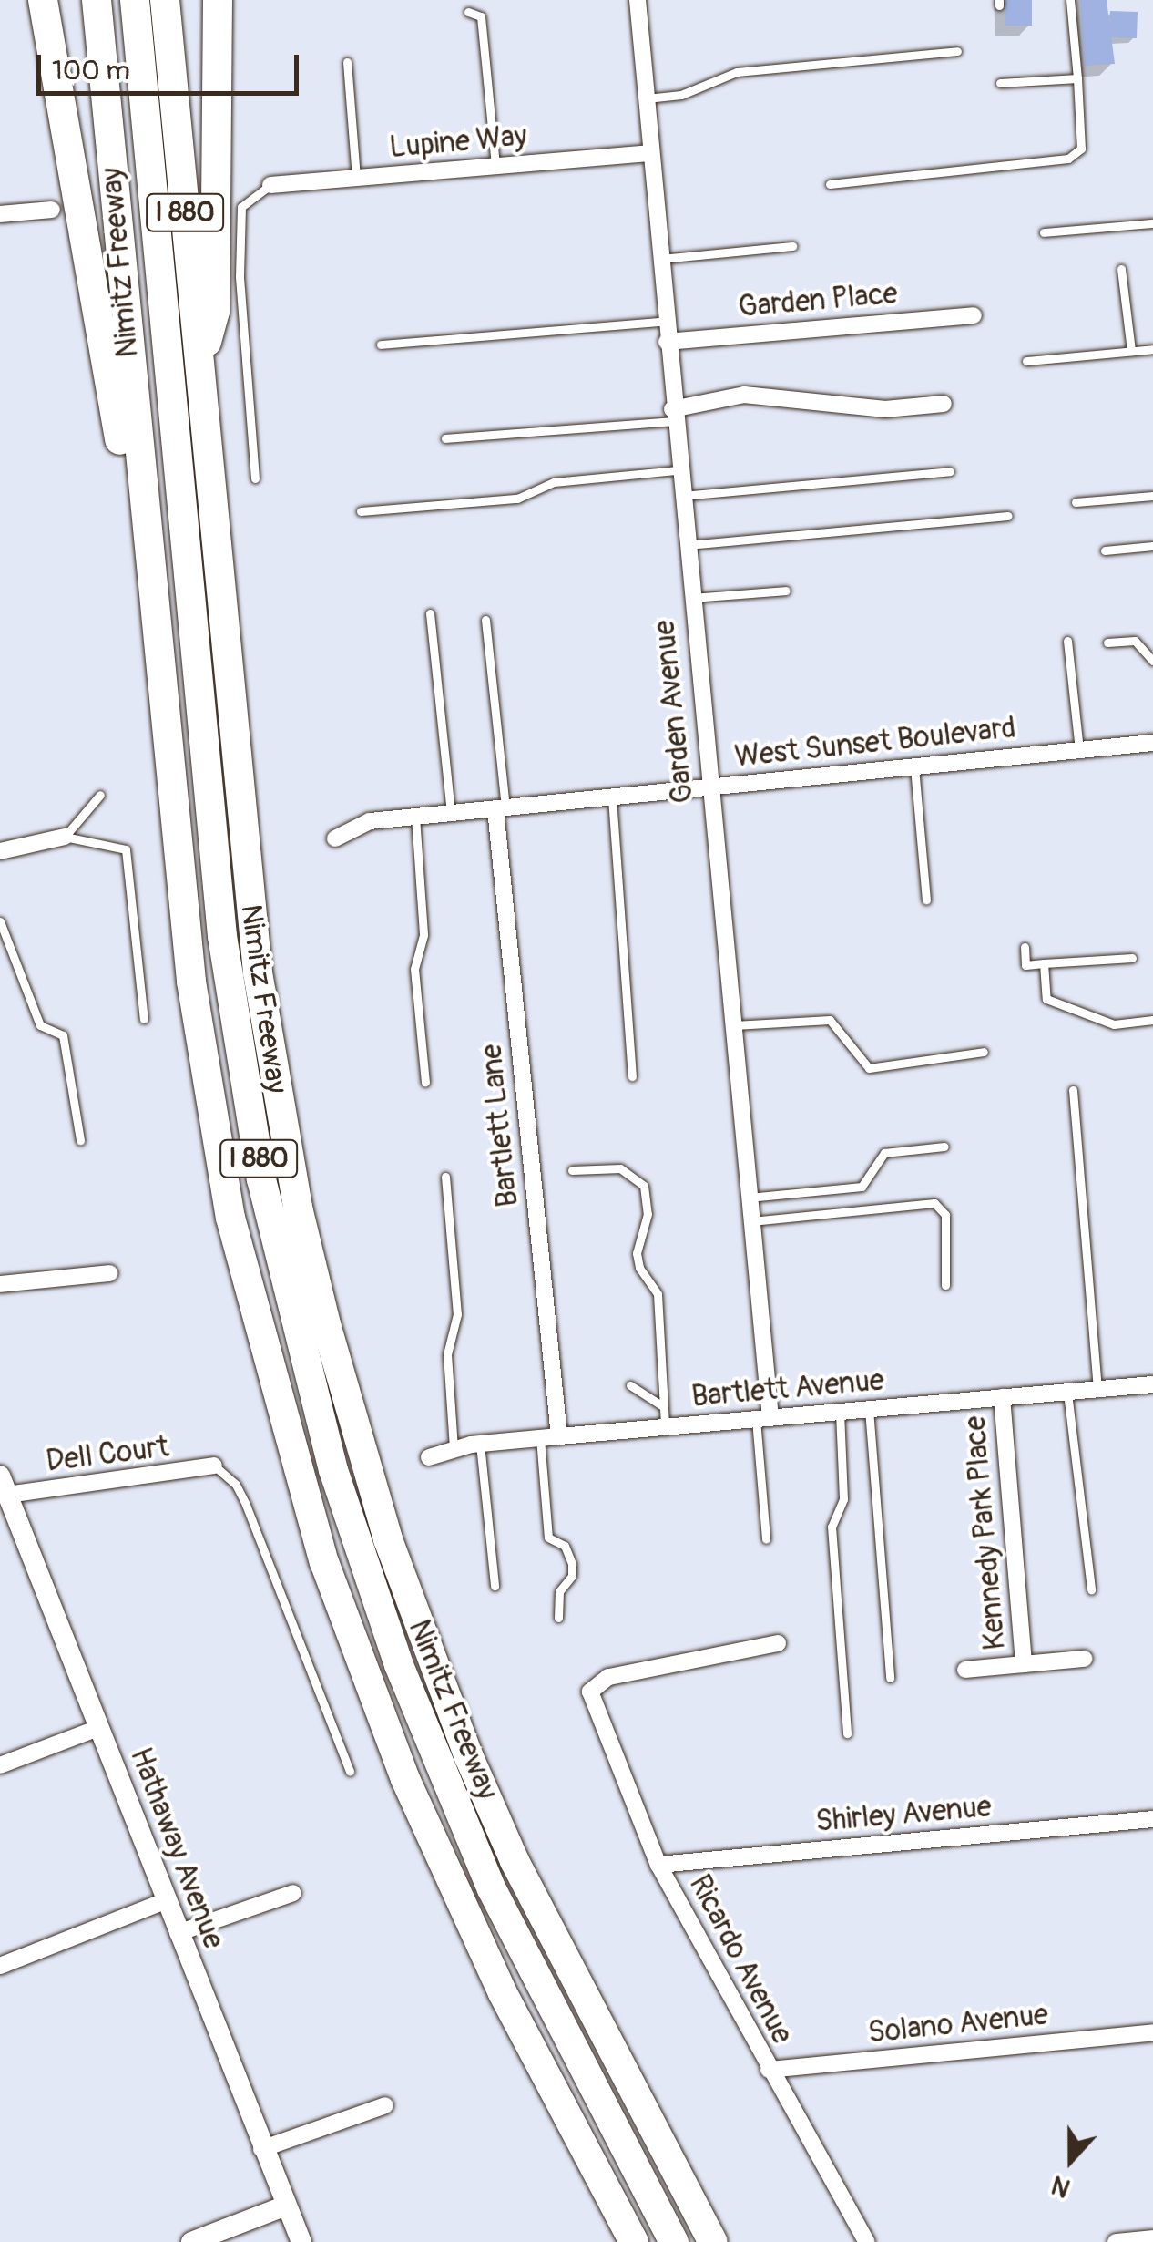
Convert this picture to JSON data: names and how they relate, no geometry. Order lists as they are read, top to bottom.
{
  "streets": {
    "highway": ["I 880", "Nimitz Freeway"],
    "street": [
      "Lupine Way",
      "Garden Place",
      "Garden Avenue",
      "West Sunset Boulevard",
      "Bartlett Lane",
      "Bartlett Avenue",
      "Dell Court",
      "Kennedy Park Place",
      "Shirley Avenue",
      "Hathaway Avenue",
      "Ricardo Avenue",
      "Solano Avenue"
    ]
  },
  "crossings": [
    ["Lupine Way", "Garden Avenue"],
    ["Garden Place", "Garden Avenue"],
    ["Garden Avenue", "West Sunset Boulevard"],
    ["Garden Avenue", "Bartlett Avenue"],
    ["West Sunset Boulevard", "Bartlett Lane"],
    ["Bartlett Lane", "Bartlett Avenue"],
    ["Bartlett Avenue", "Kennedy Park Place"],
    ["Dell Court", "Hathaway Avenue"],
    ["Shirley Avenue", "Ricardo Avenue"],
    ["Ricardo Avenue", "Solano Avenue"]
  ],
  "scale_bar": "100 m",
  "north": "bottom"
}
